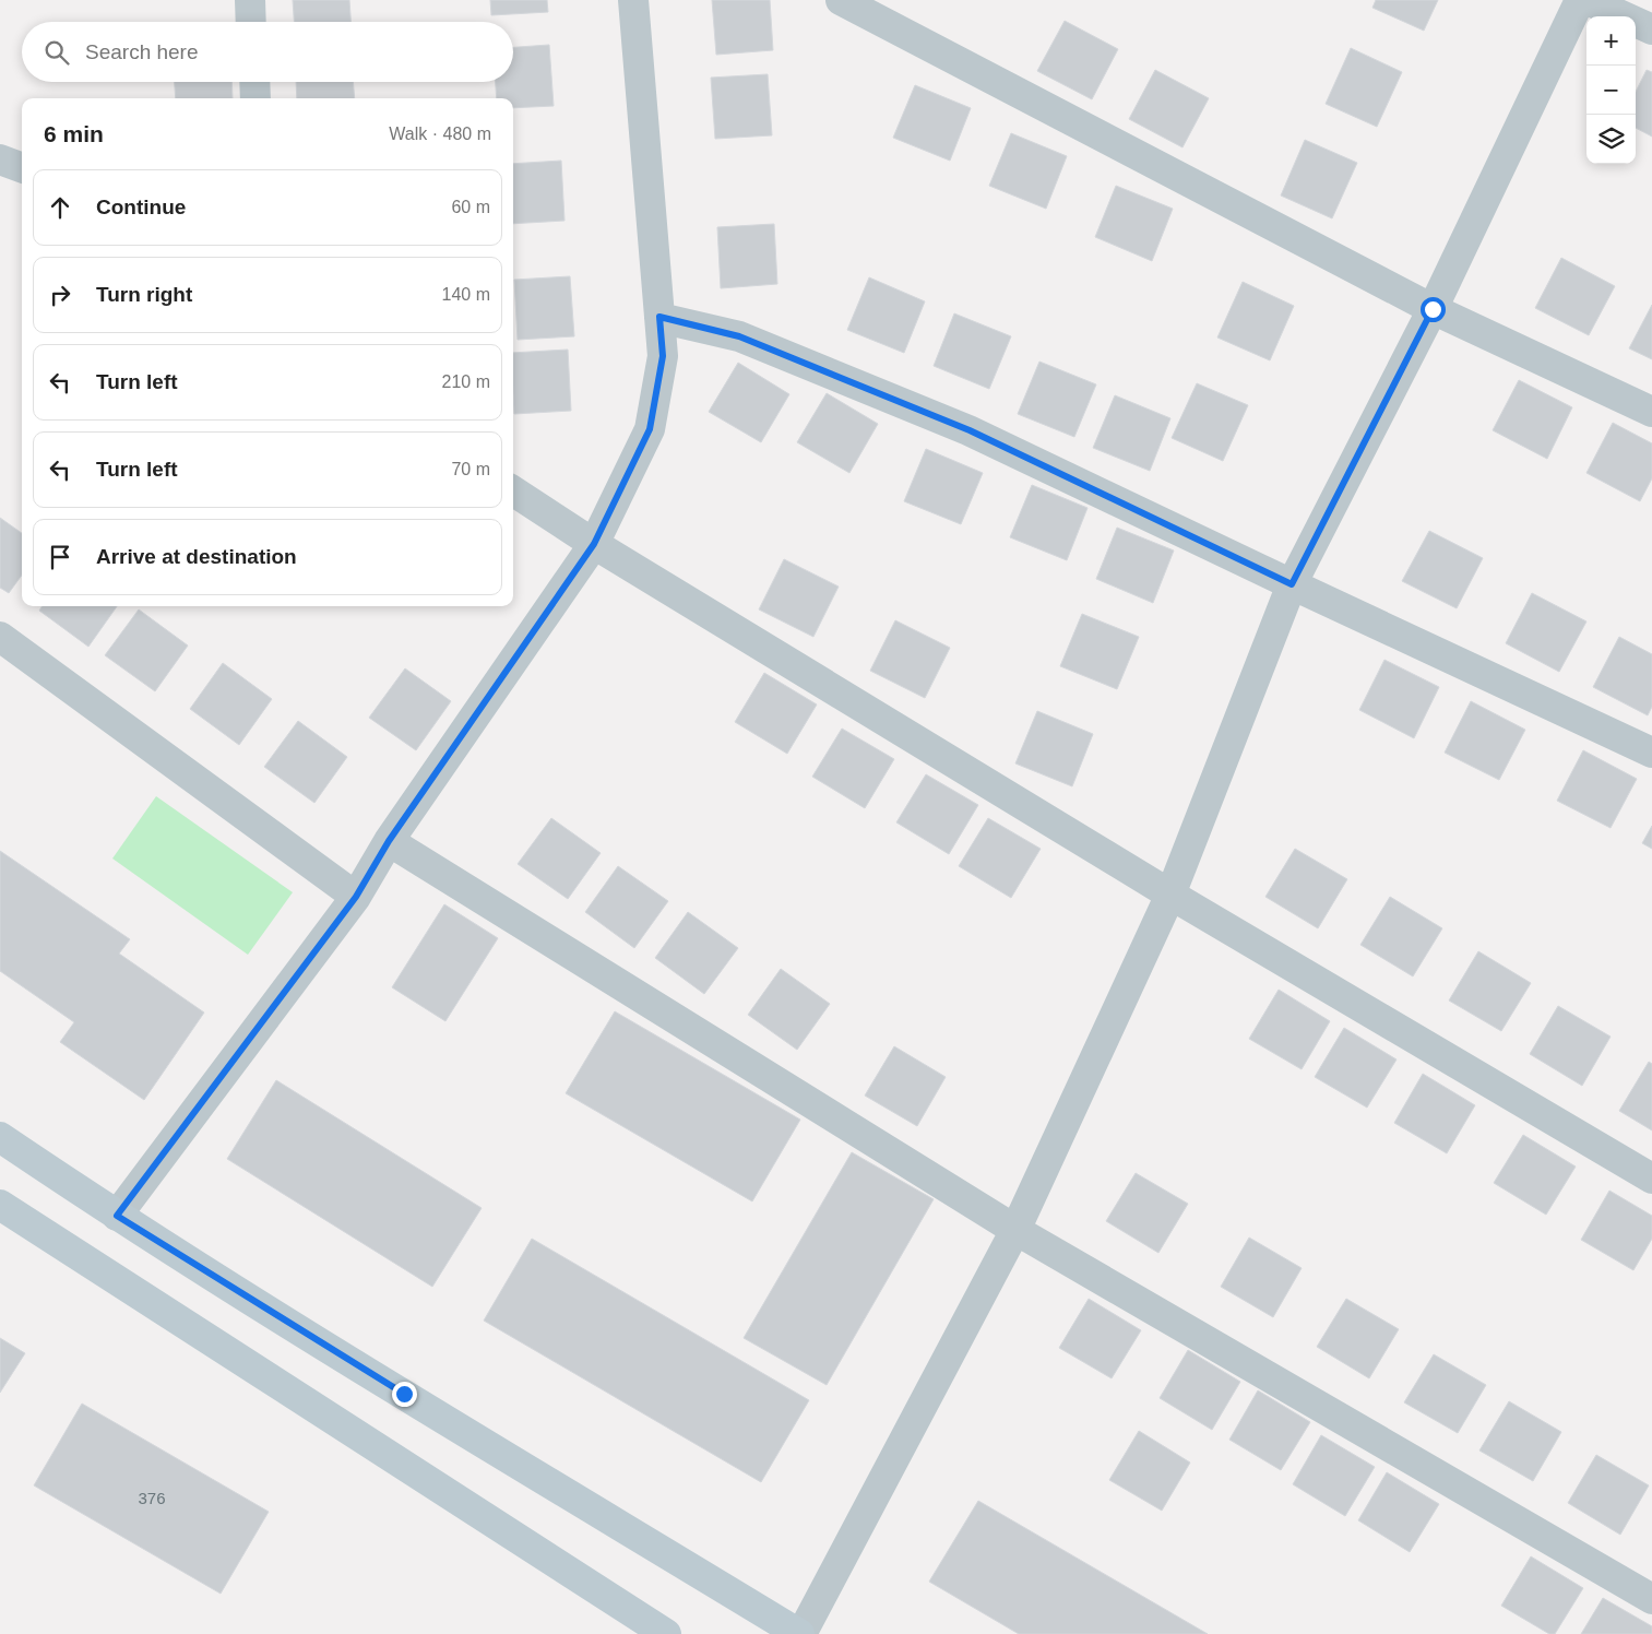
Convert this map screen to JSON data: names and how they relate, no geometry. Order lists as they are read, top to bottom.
{
  "house_numbers": ["376"],
  "page": {
    "map_buttons": ["+", "−"],
    "search": "Search here",
    "heading": ["6 min", "Walk · 480 m"],
    "list": [
      ["Continue", "60 m"],
      ["Turn right", "140 m"],
      ["Turn left", "210 m"],
      ["Turn left", "70 m"],
      "Arrive at destination"
    ]
  }
}
